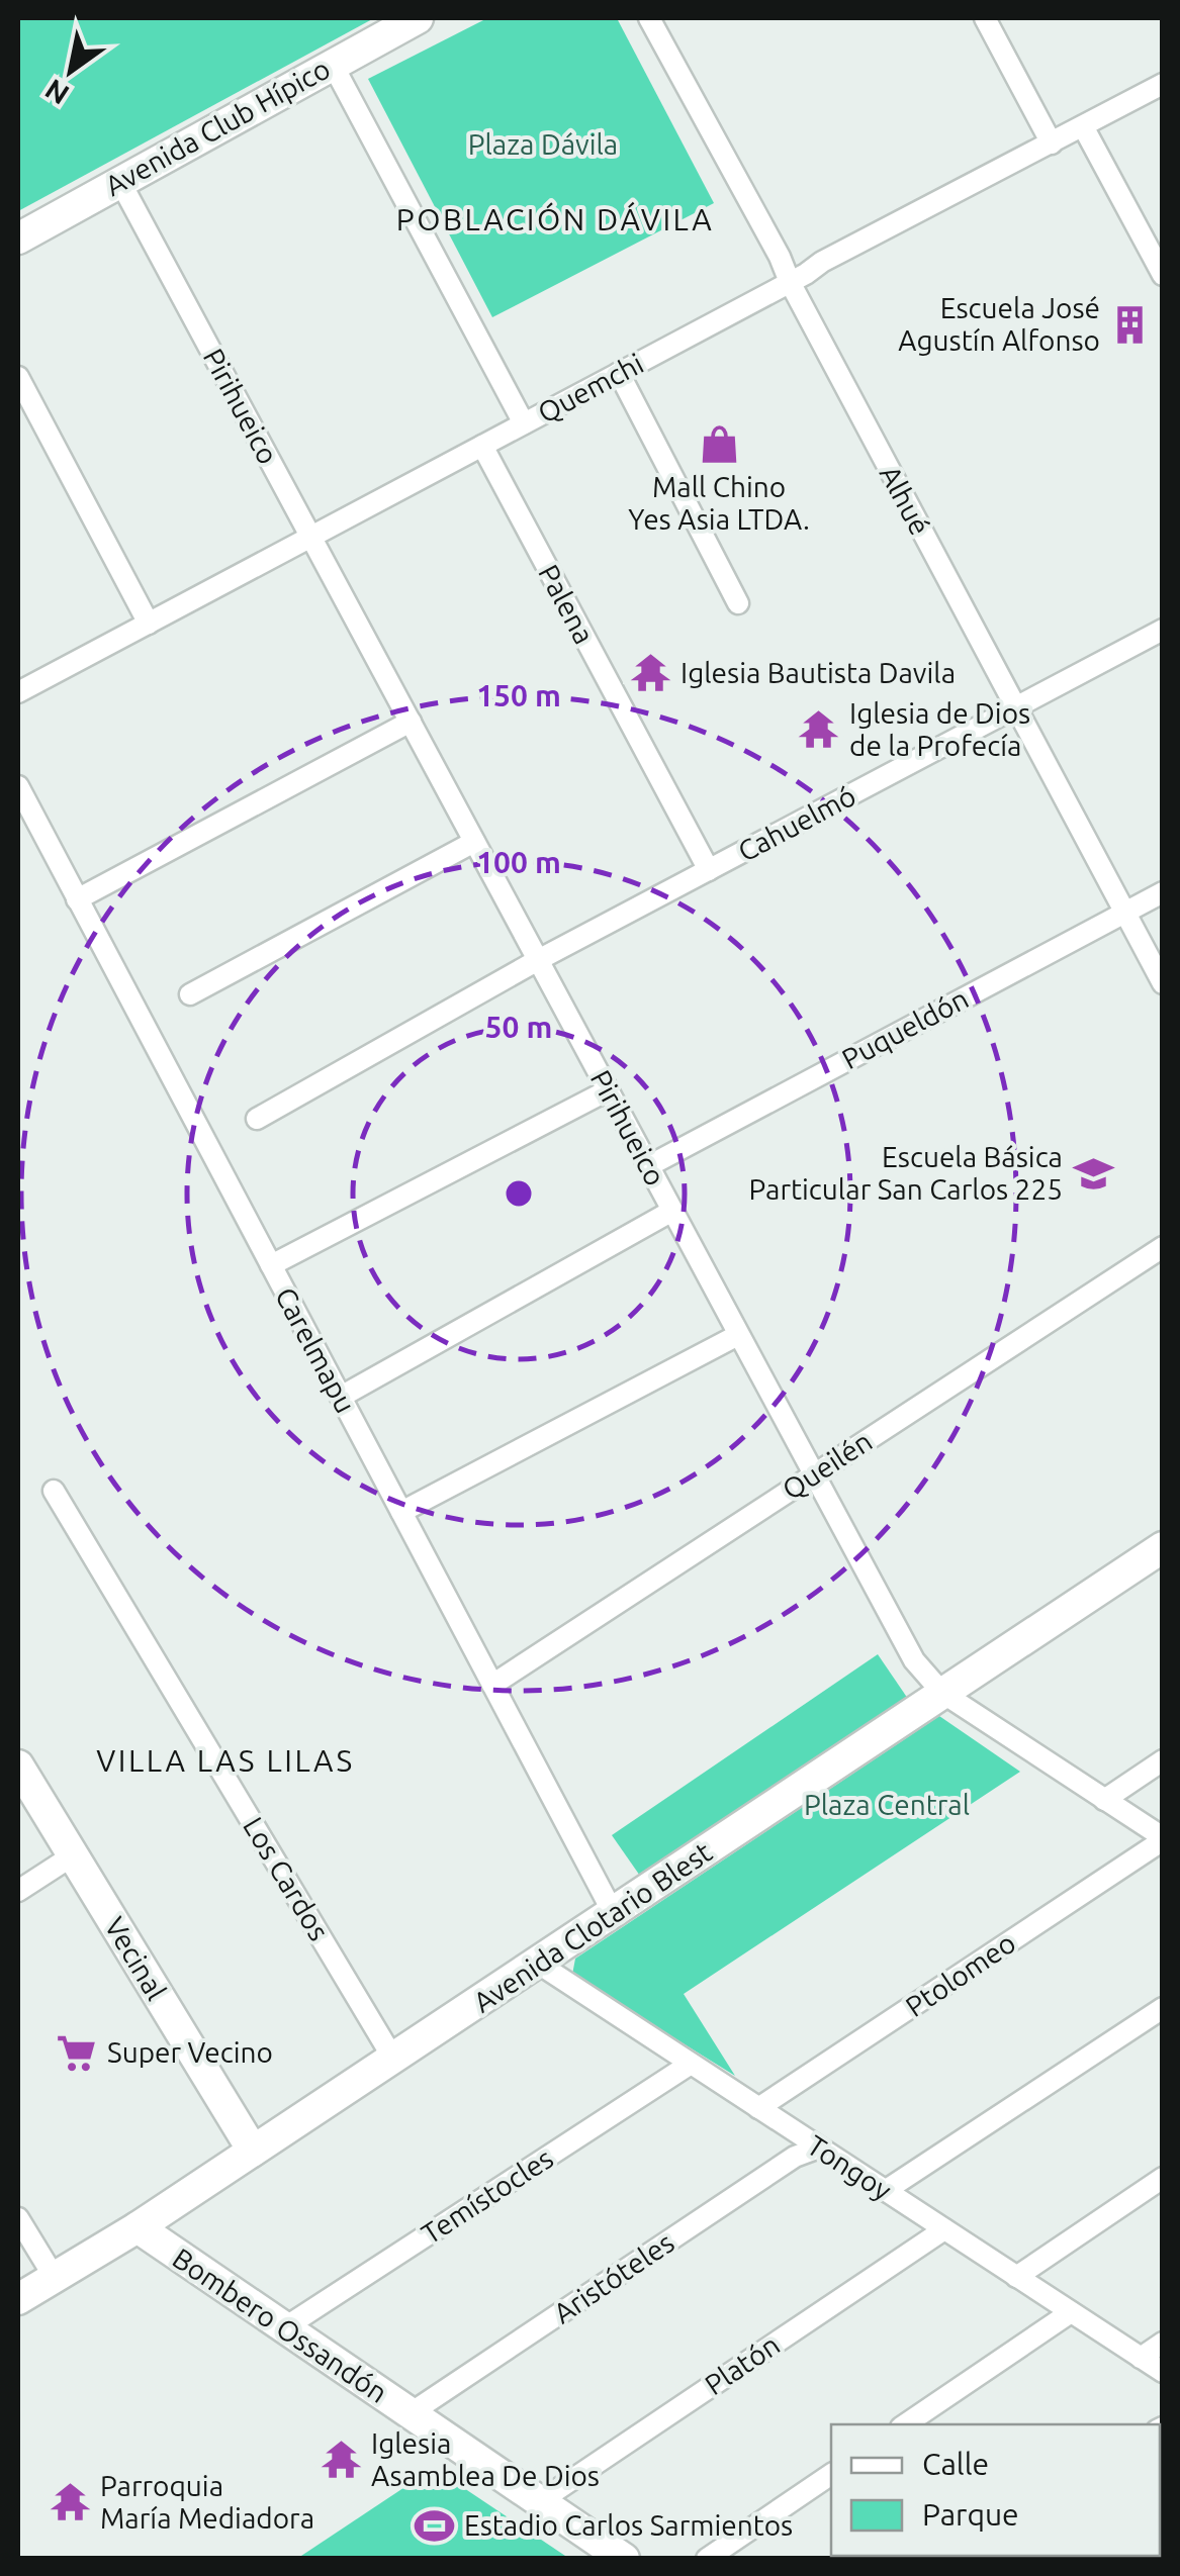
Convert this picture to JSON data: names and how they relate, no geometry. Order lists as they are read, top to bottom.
{
  "streets": {
    "street": [
      "Avenida Club Hípico",
      "Quemchi",
      "Pirihueico",
      "Alhué",
      "Palena",
      "Cahuelmó",
      "Puqueldón",
      "Carelmapu",
      "Queilén",
      "Los Cardos",
      "Avenida Clotario Blest",
      "Vecinal",
      "Ptolomeo",
      "Tongoy",
      "Temístocles",
      "Aristóteles",
      "Bombero Ossandón",
      "Platón"
    ]
  },
  "crossings": [
    ["Avenida Club Hípico", "Pirihueico"],
    ["Quemchi", "Pirihueico"],
    ["Quemchi", "Alhué"],
    ["Quemchi", "Palena"],
    ["Pirihueico", "Cahuelmó"],
    ["Pirihueico", "Puqueldón"],
    ["Pirihueico", "Queilén"],
    ["Pirihueico", "Avenida Clotario Blest"],
    ["Pirihueico", "Ptolomeo"],
    ["Alhué", "Cahuelmó"],
    ["Alhué", "Puqueldón"],
    ["Palena", "Cahuelmó"],
    ["Carelmapu", "Queilén"],
    ["Carelmapu", "Avenida Clotario Blest"],
    ["Los Cardos", "Avenida Clotario Blest"],
    ["Avenida Clotario Blest", "Vecinal"],
    ["Avenida Clotario Blest", "Tongoy"],
    ["Avenida Clotario Blest", "Bombero Ossandón"],
    ["Ptolomeo", "Tongoy"],
    ["Tongoy", "Temístocles"],
    ["Tongoy", "Aristóteles"],
    ["Tongoy", "Platón"],
    ["Temístocles", "Bombero Ossandón"],
    ["Aristóteles", "Bombero Ossandón"],
    ["Bombero Ossandón", "Platón"]
  ],
  "districts": ["POBLACIÓN DÁVILA", "VILLA LAS LILAS"],
  "parks": ["Plaza Dávila", "Plaza Central"],
  "places": {
    "building": ["Escuela José Agustín Alfonso"],
    "shop": ["Mall Chino Yes Asia LTDA."],
    "temple": [
      "Iglesia Bautista Davila",
      "Iglesia de Dios de la Profecía",
      "Iglesia Asamblea De Dios",
      "Parroquia María Mediadora"
    ],
    "school or university": ["Escuela Básica Particular San Carlos 225"],
    "supermarket": ["Super Vecino"],
    "sports": ["Estadio Carlos Sarmientos"]
  },
  "legend": ["Calle", "Parque"],
  "north": "bottom left",
  "rings": ["150 m", "100 m", "50 m"]
}
